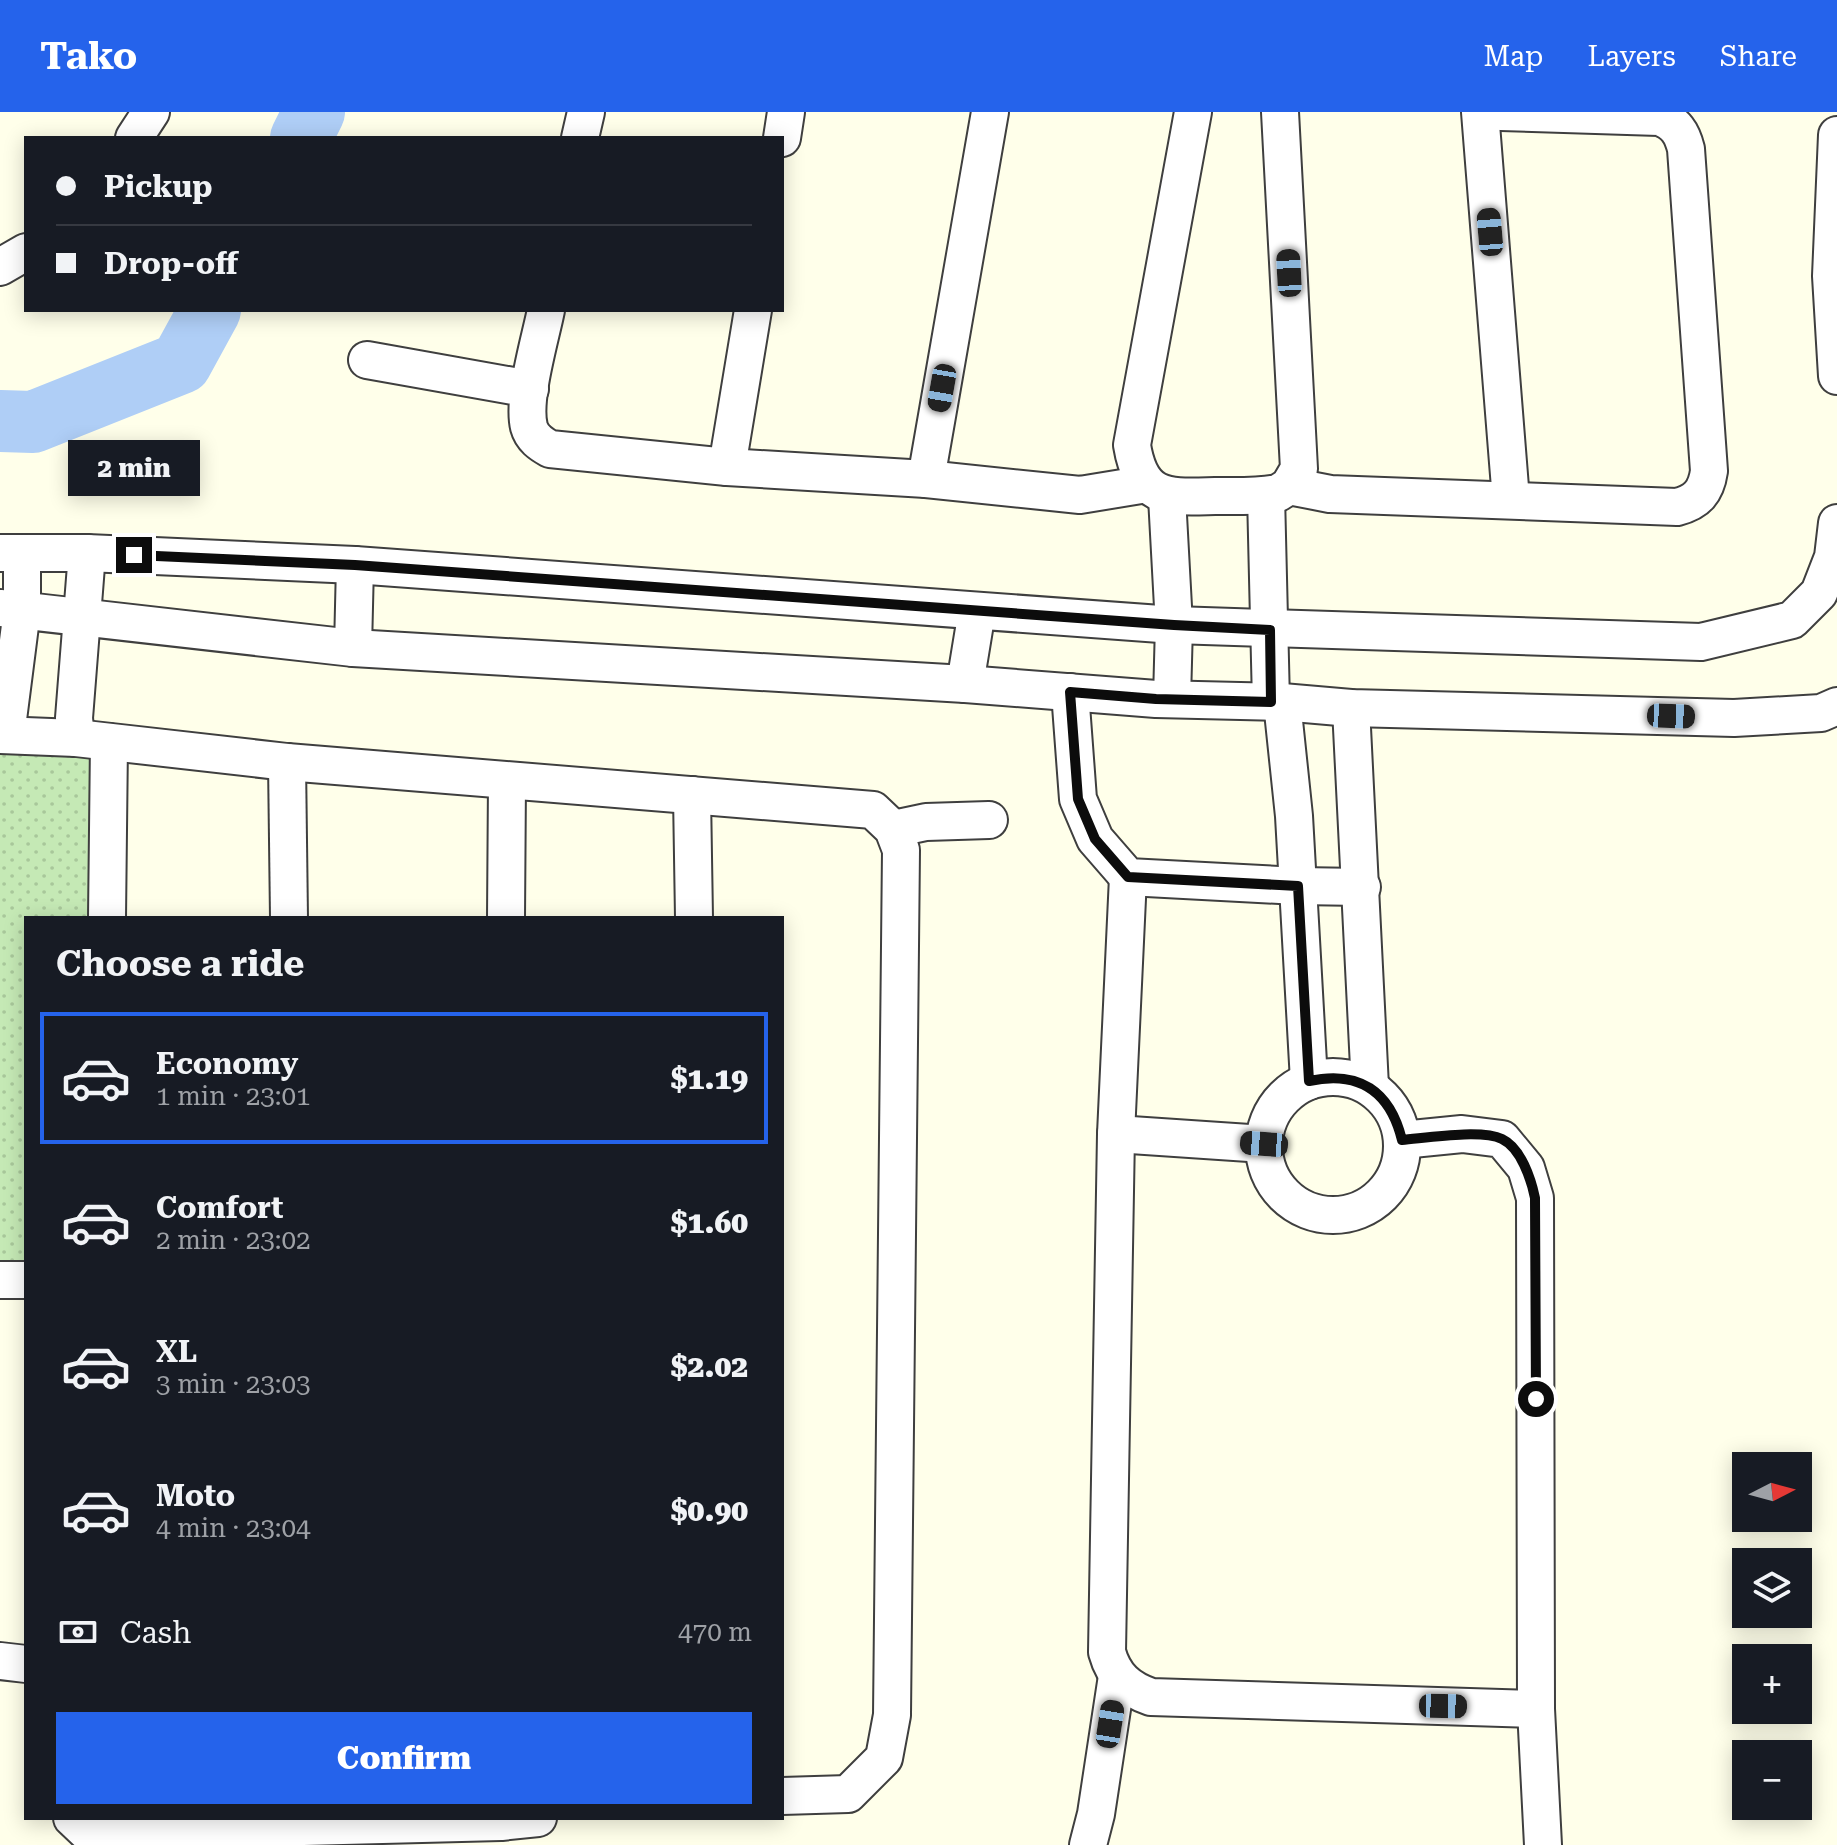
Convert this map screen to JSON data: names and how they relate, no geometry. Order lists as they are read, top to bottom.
{
  "north": "right",
  "page": {
    "header": "Tako",
    "nav": ["Map", "Layers", "Share"],
    "banner": ["Pickup", "Drop-off"],
    "bubble": "2 min",
    "heading": "Choose a ride",
    "list": [
      {
        "name": "Economy",
        "note": "1 min · 23:01",
        "value": "$1.19"
      },
      {
        "name": "Comfort",
        "note": "2 min · 23:02",
        "value": "$1.60"
      },
      {
        "name": "XL",
        "note": "3 min · 23:03",
        "value": "$2.02"
      },
      {
        "name": "Moto",
        "note": "4 min · 23:04",
        "value": "$0.90"
      }
    ],
    "map_buttons": ["+", "−"],
    "pay": ["Cash", "470 m"],
    "buttons": "Confirm"
  }
}
